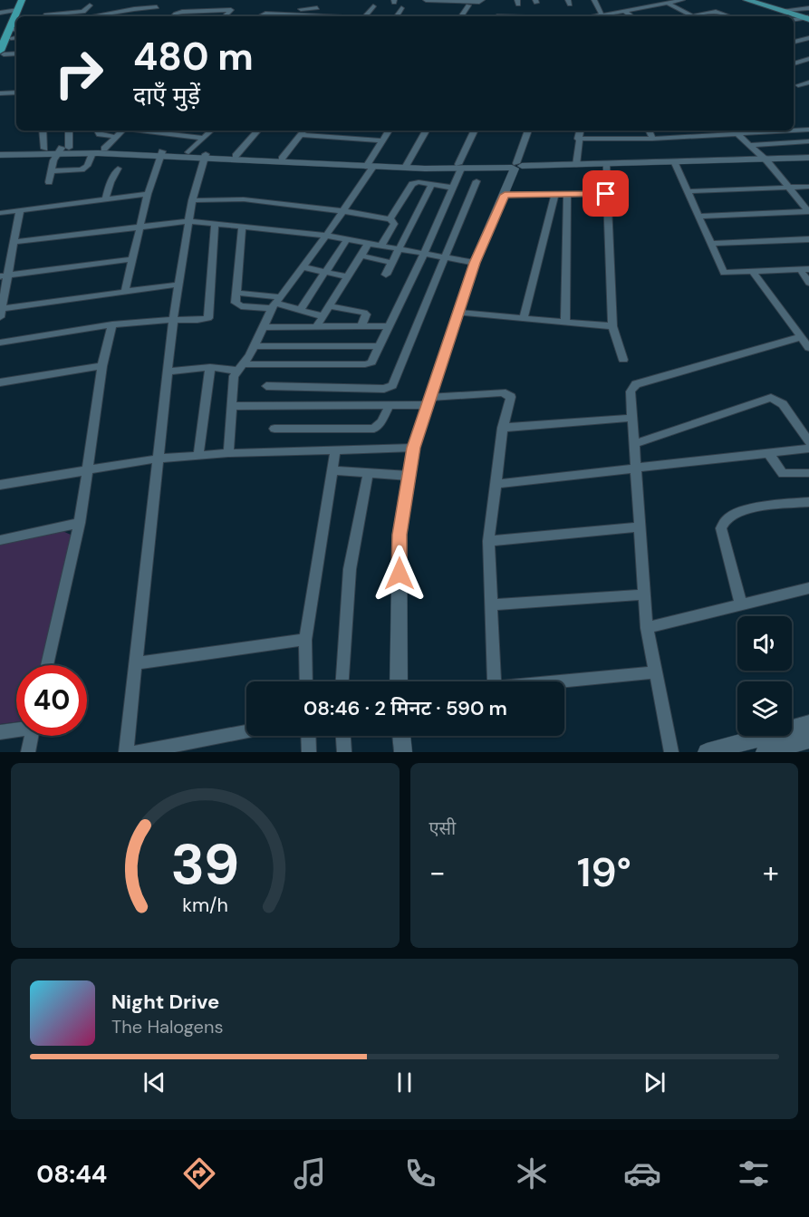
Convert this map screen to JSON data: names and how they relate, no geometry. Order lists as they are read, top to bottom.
{
  "page": {
    "turn": ["480 m", "दाएँ मुड़ें"],
    "limit": "40",
    "trip": "08:46 · 2 मिनट · 590 m",
    "tile": "एसी",
    "heat": ["−", "19°", "+"],
    "song": ["Night Drive", "The Halogens"],
    "tabs": "08:44",
    "gauge": ["39", "km/h"]
  }
}
